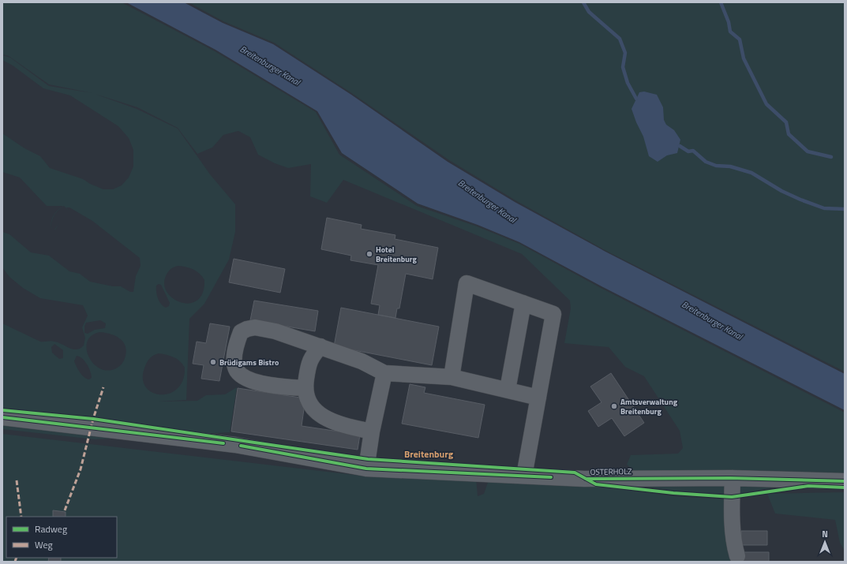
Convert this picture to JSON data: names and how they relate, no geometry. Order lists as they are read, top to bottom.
{
  "streets": {
    "street": ["OSTERHOLZ"]
  },
  "districts": ["Breitenburg"],
  "water": ["Breitenburger Kanal"],
  "places": ["Hotel Breitenburg", "Brüdigams Bistro", "Amtsverwaltung Breitenburg"],
  "legend": ["Radweg", "Weg"],
  "north": "top"
}
